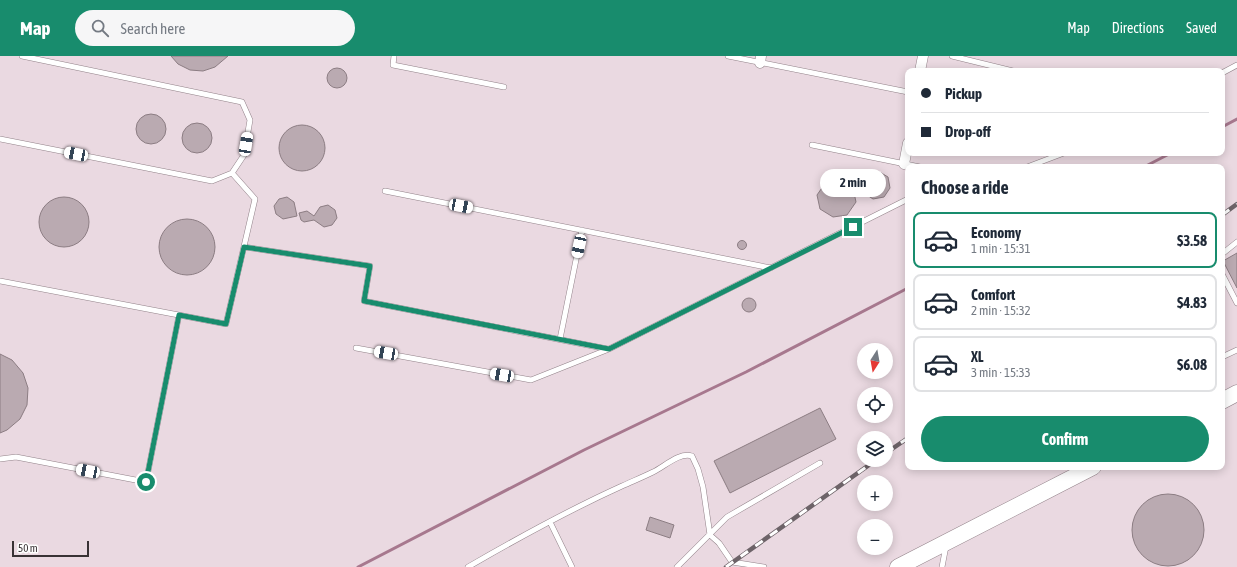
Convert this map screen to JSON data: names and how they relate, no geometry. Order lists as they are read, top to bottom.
{
  "scale_bar": "50 m",
  "north": "bottom",
  "page": {
    "header": "Map",
    "search": "Search here",
    "nav": ["Map", "Directions", "Saved"],
    "banner": ["Pickup", "Drop-off"],
    "heading": "Choose a ride",
    "bubble": "2 min",
    "list": [
      {
        "name": "Economy",
        "note": "1 min · 15:31",
        "value": "$3.58"
      },
      {
        "name": "Comfort",
        "note": "2 min · 15:32",
        "value": "$4.83"
      },
      {
        "name": "XL",
        "note": "3 min · 15:33",
        "value": "$6.08"
      }
    ],
    "map_buttons": ["+", "−"],
    "buttons": "Confirm",
    "scale": "50 m"
  }
}
